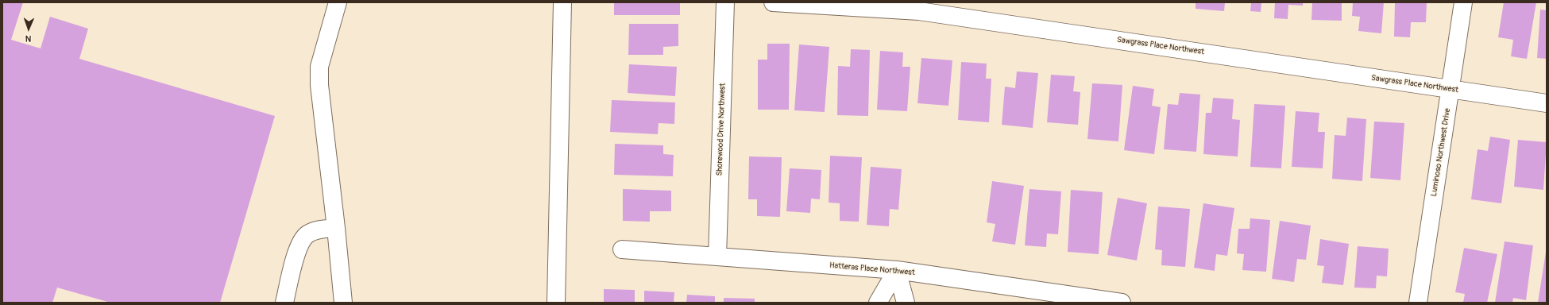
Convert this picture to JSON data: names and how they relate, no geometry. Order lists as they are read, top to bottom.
{
  "streets": {
    "street": [
      "Sawgrass Place Northwest",
      "Shorewood Drive Northwest",
      "Luminoso Northwest Drive",
      "Hatteras Place Northwest"
    ]
  },
  "crossings": [
    ["Sawgrass Place Northwest", "Luminoso Northwest Drive"],
    ["Shorewood Drive Northwest", "Hatteras Place Northwest"]
  ],
  "north": "bottom"
}
